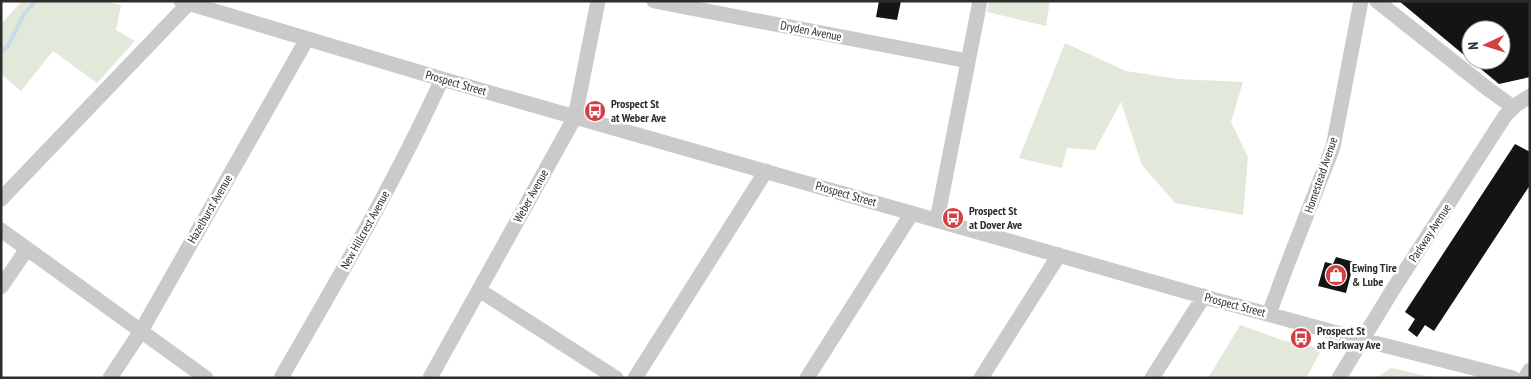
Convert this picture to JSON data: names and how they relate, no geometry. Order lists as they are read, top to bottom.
{
  "streets": {
    "street": [
      "Dryden Avenue",
      "Prospect Street",
      "Homestead Avenue",
      "Weber Avenue",
      "Hazelhurst Avenue",
      "New Hillcrest Avenue",
      "Parkway Avenue"
    ]
  },
  "crossings": [
    ["Prospect Street", "Homestead Avenue"],
    ["Prospect Street", "Weber Avenue"],
    ["Prospect Street", "Hazelhurst Avenue"],
    ["Prospect Street", "New Hillcrest Avenue"],
    ["Prospect Street", "Parkway Avenue"]
  ],
  "places": {
    "bus stop": ["Prospect St at Weber Ave", "Prospect St at Dover Ave", "Prospect St at Parkway Ave"],
    "shop": ["Ewing Tire & Lube"]
  },
  "north": "left"
}
